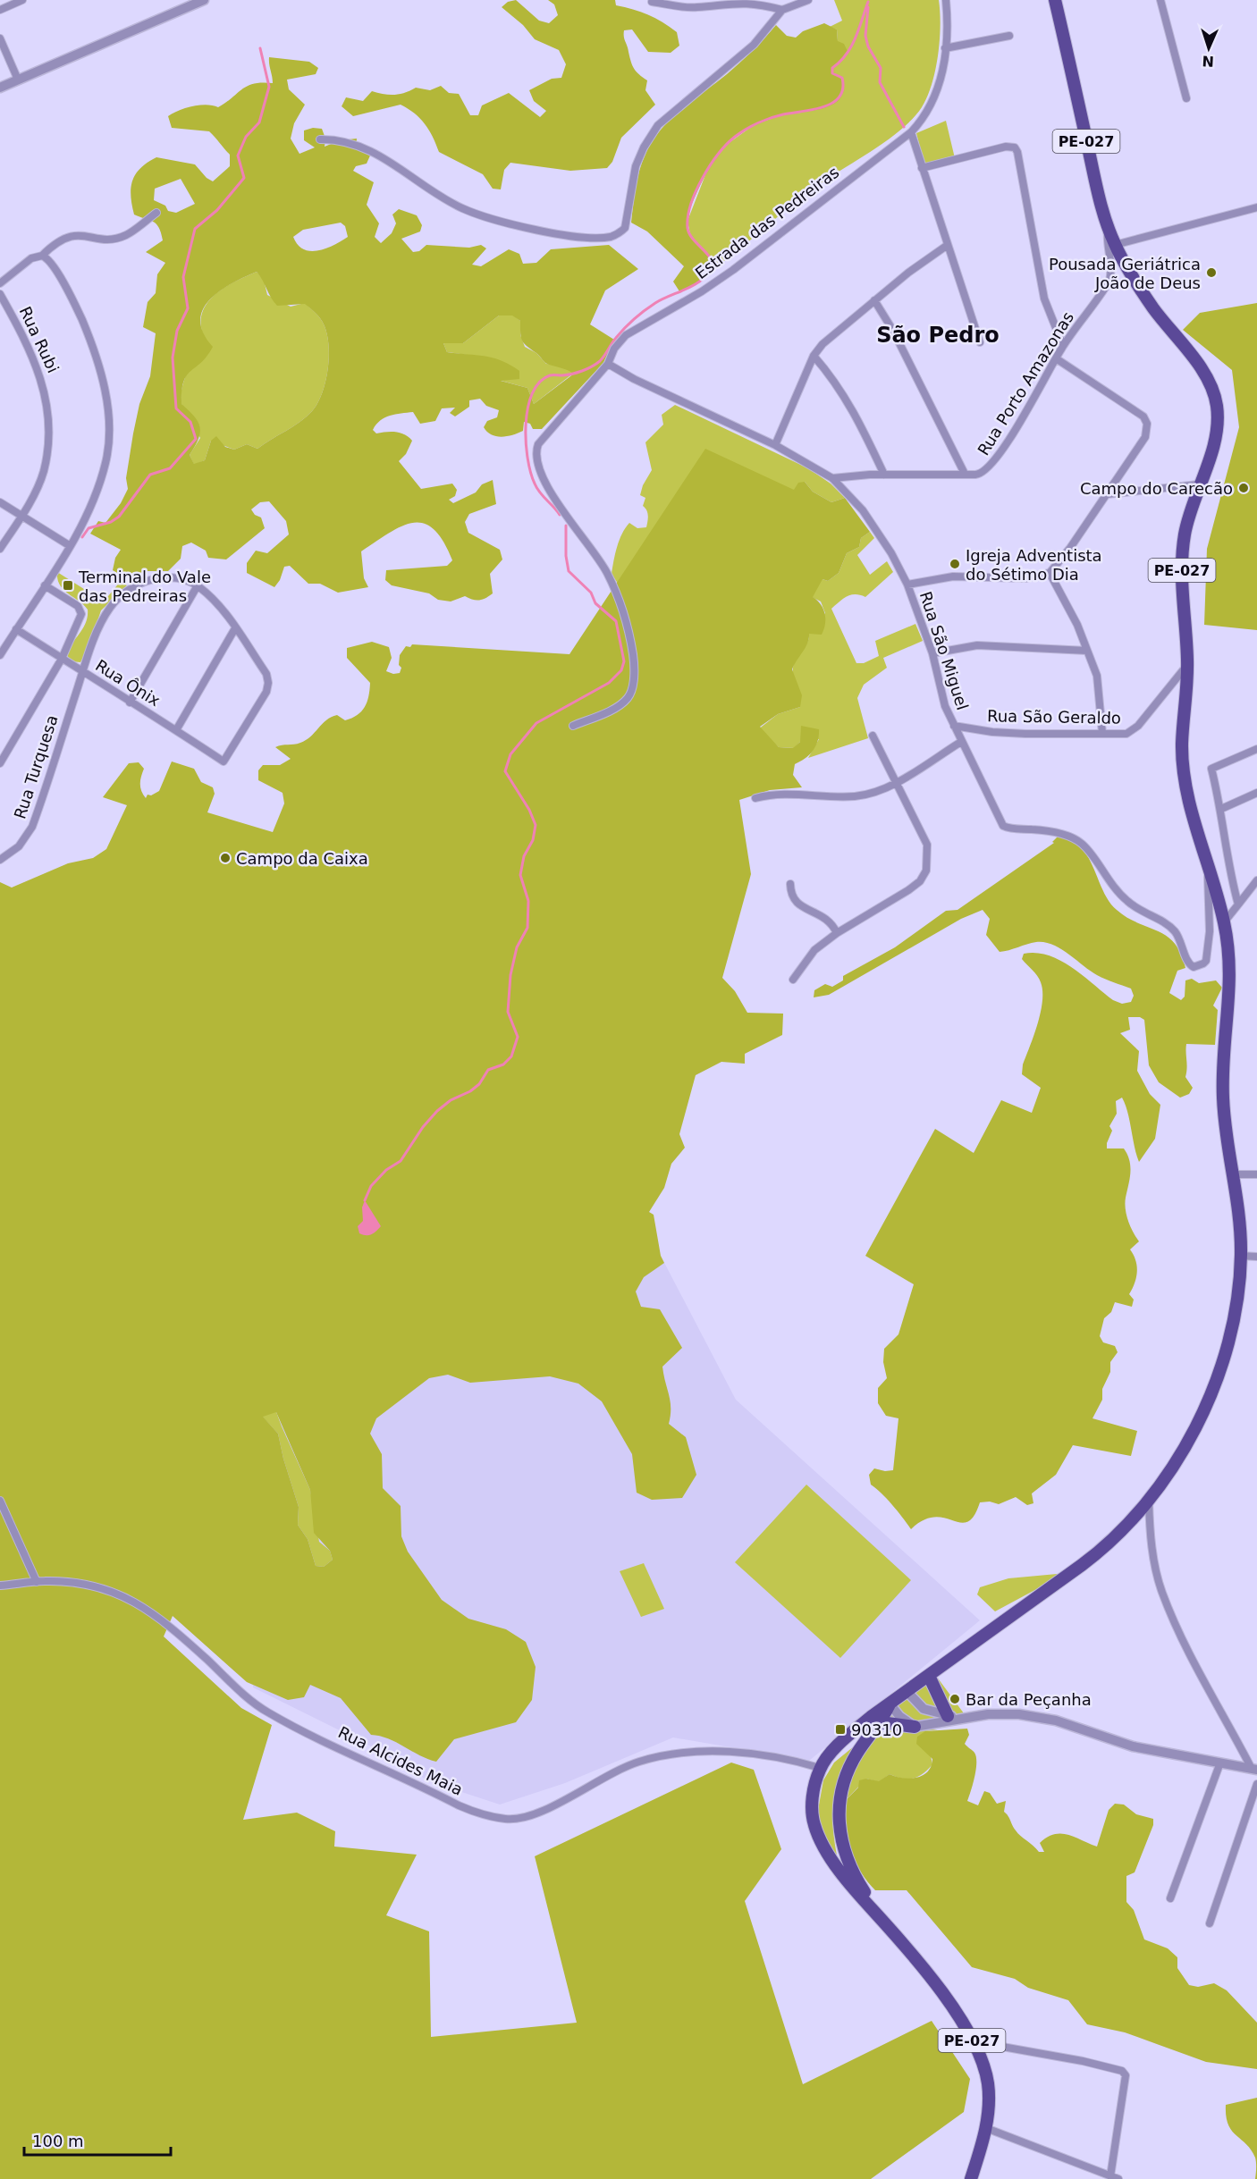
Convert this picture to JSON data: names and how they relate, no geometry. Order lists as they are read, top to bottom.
{
  "streets": {
    "main road": ["PE-027"],
    "street": [
      "Estrada das Pedreiras",
      "Rua Rubi",
      "Rua Porto Amazonas",
      "Rua São Miguel",
      "Rua Ônix",
      "Rua São Geraldo",
      "Rua Turquesa",
      "Rua Alcides Maia"
    ]
  },
  "crossings": [
    ["PE-027", "Rua Porto Amazonas"],
    ["PE-027", "Rua São Miguel"],
    ["PE-027", "Rua São Geraldo"],
    ["PE-027", "Rua Alcides Maia"],
    ["Estrada das Pedreiras", "Rua São Miguel"],
    ["Rua Porto Amazonas", "Rua São Miguel"],
    ["Rua São Miguel", "Rua São Geraldo"],
    ["Rua Ônix", "Rua Turquesa"]
  ],
  "districts": ["São Pedro"],
  "places": {
    "other": [
      "Pousada Geriátrica João de Deus",
      "Campo do Carecão",
      "Igreja Adventista do Sétimo Dia",
      "Campo da Caixa",
      "Bar da Peçanha"
    ],
    "transit": ["Terminal do Vale das Pedreiras", "90310"]
  },
  "scale_bar": "100 m",
  "north": "bottom"
}
